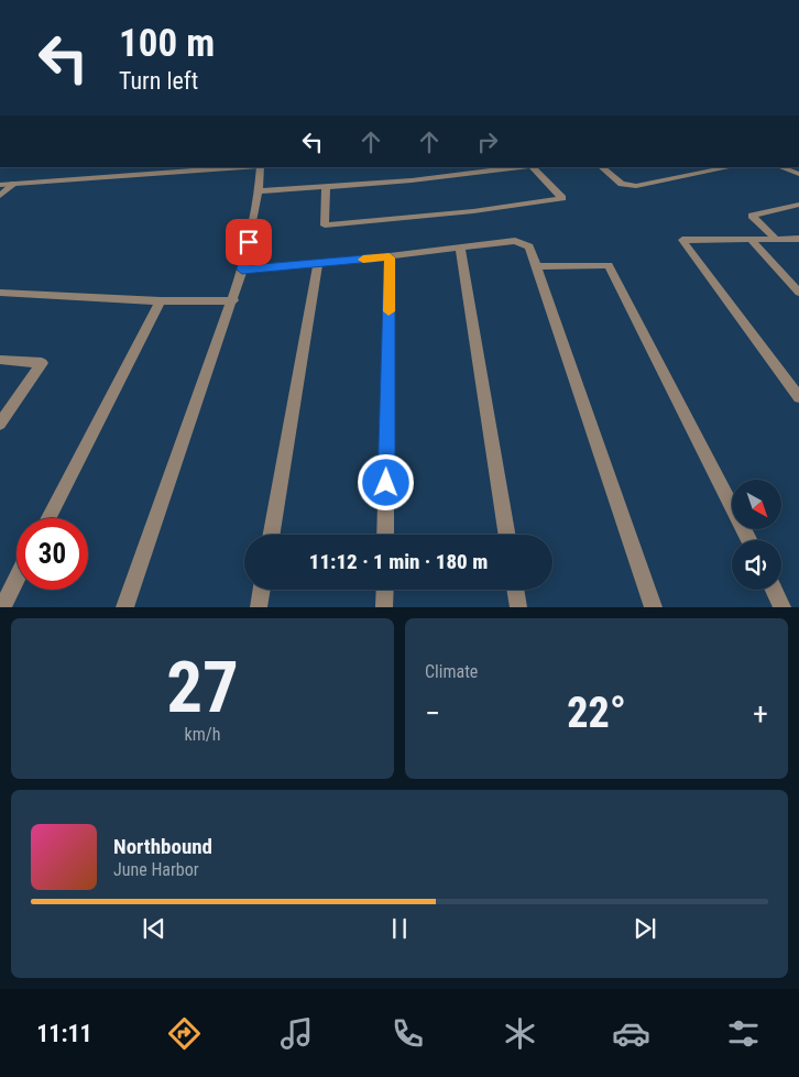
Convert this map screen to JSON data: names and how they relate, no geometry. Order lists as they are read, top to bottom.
{
  "north": "bottom right",
  "page": {
    "turn": ["100 m", "Turn left"],
    "limit": "30",
    "trip": "11:12 · 1 min · 180 m",
    "tile": [
      ["27", "km/h"],
      "Climate"
    ],
    "heat": ["−", "22°", "+"],
    "song": ["Northbound", "June Harbor"],
    "tabs": "11:11"
  }
}
